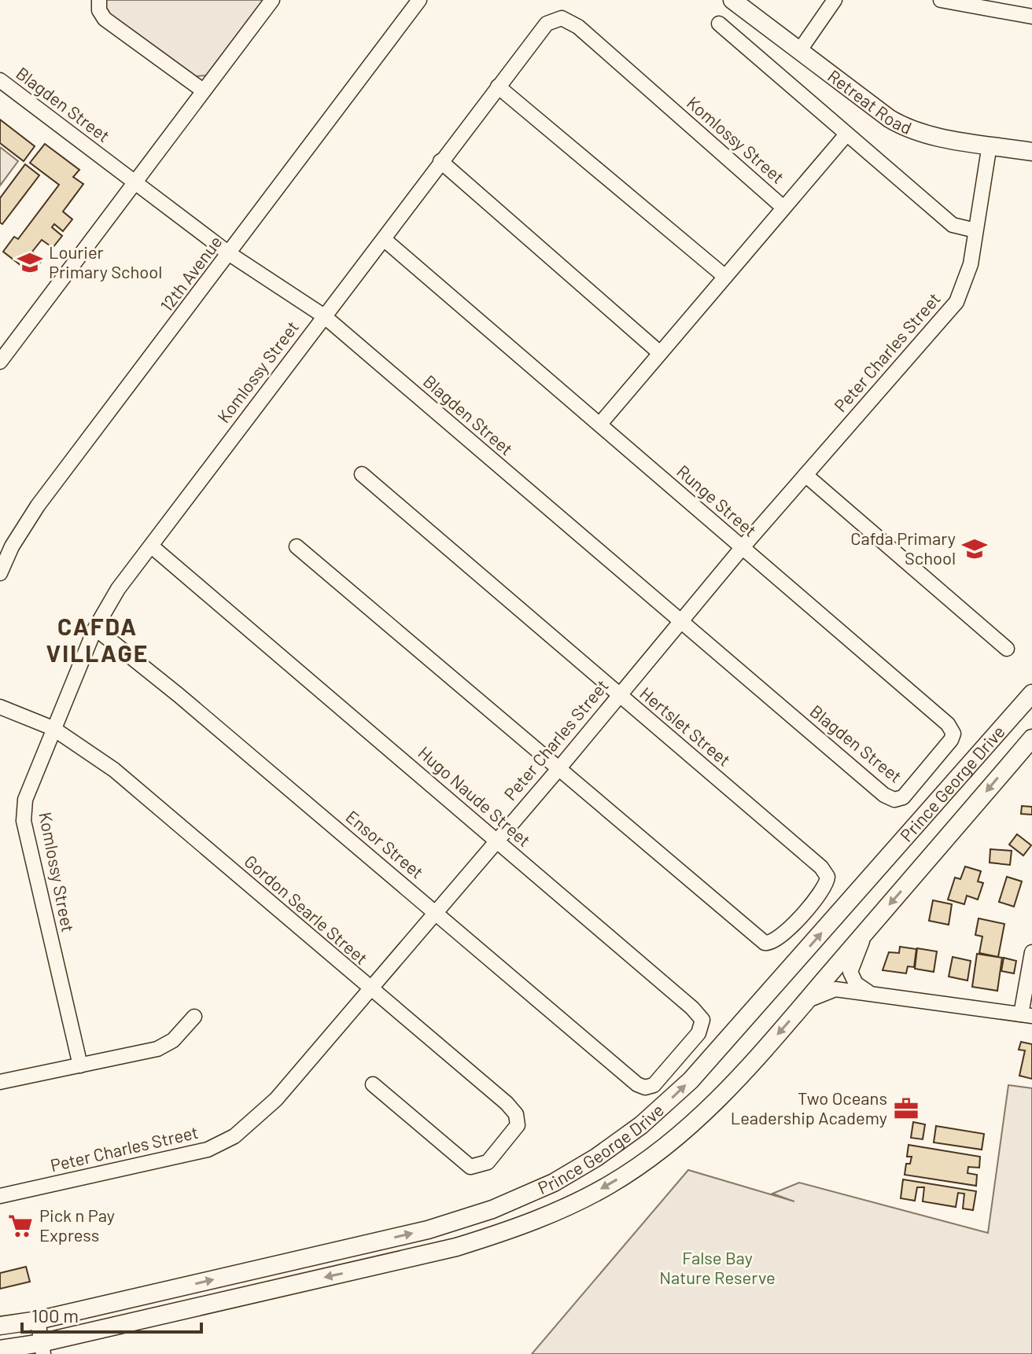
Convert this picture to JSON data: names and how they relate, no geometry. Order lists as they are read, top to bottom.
{
  "streets": {
    "main road": ["Retreat Road", "Prince George Drive"],
    "street": [
      "Blagden Street",
      "Komlossy Street",
      "12th Avenue",
      "Peter Charles Street",
      "Runge Street",
      "Hertslet Street",
      "Hugo Naude Street",
      "Ensor Street",
      "Gordon Searle Street"
    ]
  },
  "crossings": [
    ["Retreat Road", "Peter Charles Street"],
    ["Blagden Street", "Komlossy Street"],
    ["Blagden Street", "12th Avenue"],
    ["Blagden Street", "Peter Charles Street"],
    ["Blagden Street", "Runge Street"],
    ["Komlossy Street", "Runge Street"],
    ["Komlossy Street", "Hugo Naude Street"],
    ["Komlossy Street", "Ensor Street"],
    ["Komlossy Street", "Gordon Searle Street"],
    ["Peter Charles Street", "Runge Street"],
    ["Peter Charles Street", "Hertslet Street"],
    ["Peter Charles Street", "Hugo Naude Street"],
    ["Peter Charles Street", "Ensor Street"],
    ["Peter Charles Street", "Gordon Searle Street"],
    ["Hugo Naude Street", "Ensor Street"]
  ],
  "districts": ["CAFDA VILLAGE"],
  "parks": ["False Bay Nature Reserve"],
  "places": {
    "school or university": ["Lourier Primary School", "Cafda Primary School"],
    "office": ["Two Oceans Leadership Academy"],
    "supermarket": ["Pick n Pay Express"]
  },
  "scale_bar": "100 m"
}
